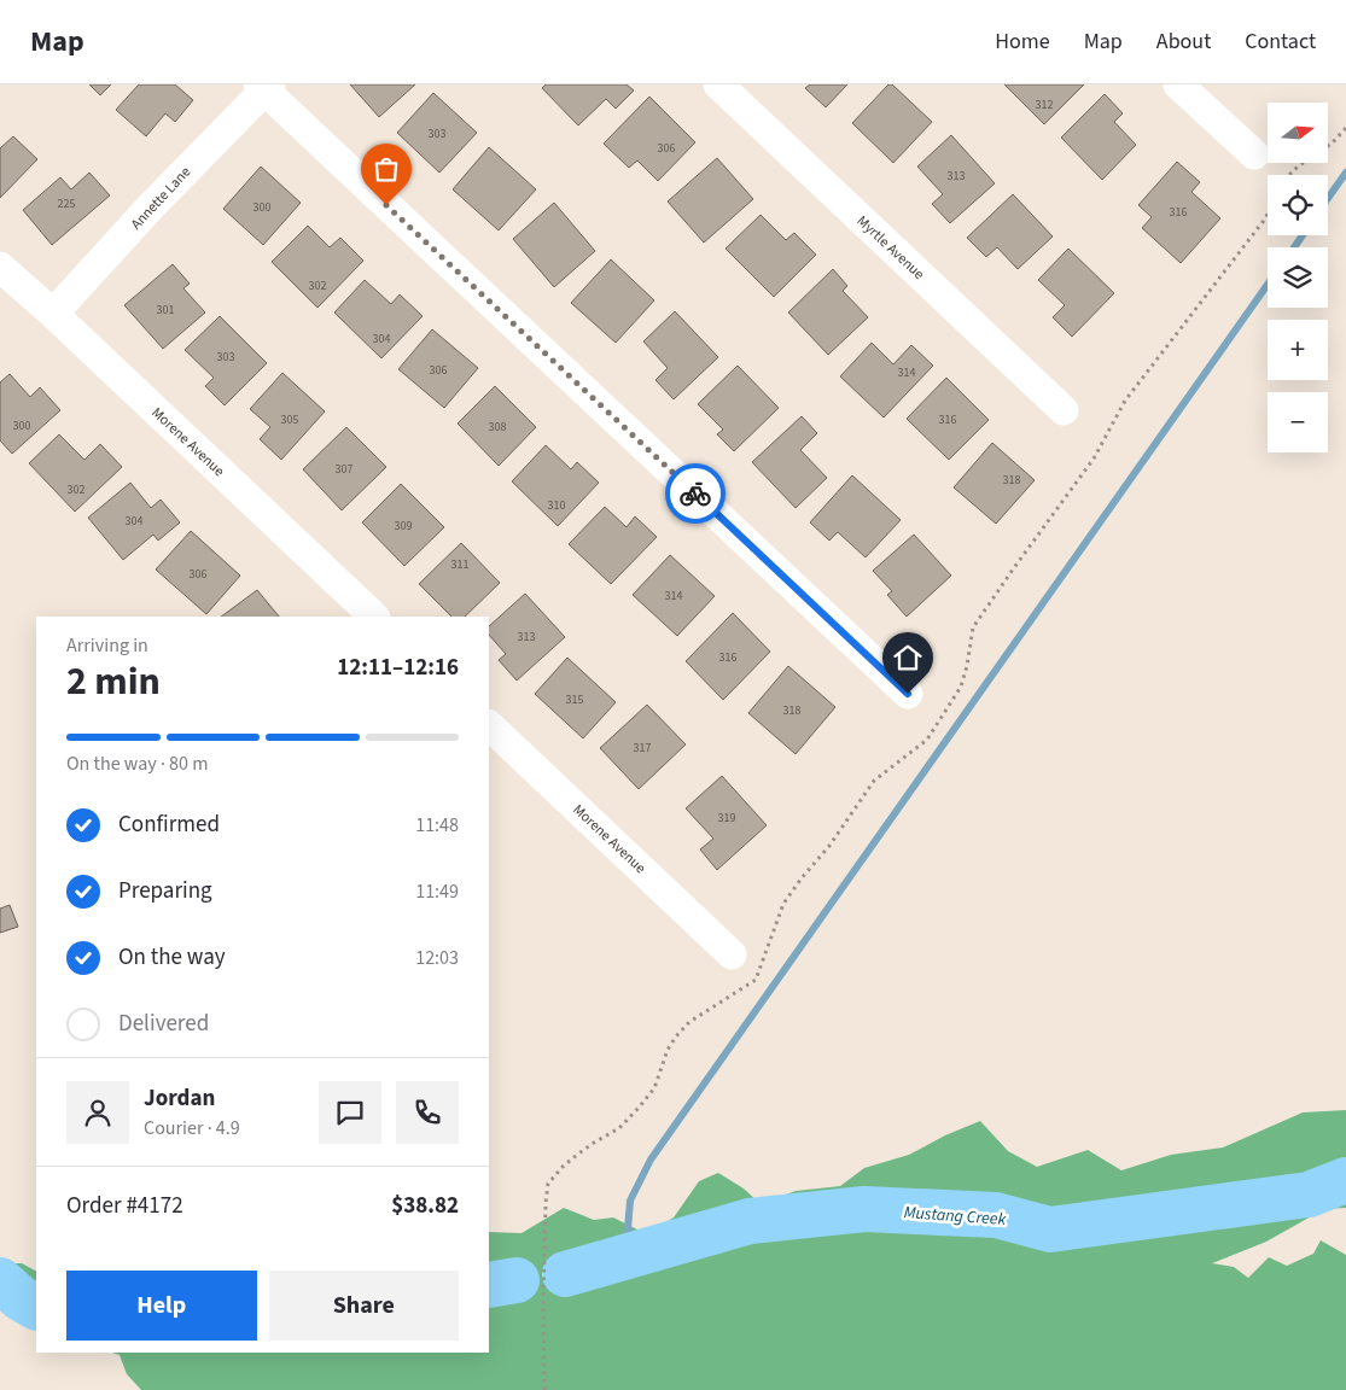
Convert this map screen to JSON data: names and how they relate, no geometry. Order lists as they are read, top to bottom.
{
  "streets": {
    "street": ["Annette Lane", "Myrtle Avenue", "Morene Avenue"]
  },
  "crossings": [
    ["Annette Lane", "Morene Avenue"]
  ],
  "water": ["Mustang Creek"],
  "house_numbers": [
    "312",
    "303",
    "306",
    "313",
    "225",
    "300",
    "316",
    "302",
    "301",
    "304",
    "303",
    "306",
    "314",
    "305",
    "316",
    "300",
    "308",
    "307",
    "318",
    "302",
    "310",
    "304",
    "309",
    "311",
    "306",
    "314",
    "313",
    "316",
    "315",
    "318",
    "317",
    "319"
  ],
  "north": "right",
  "page": {
    "header": "Map",
    "nav": [
      "Home",
      "Map",
      "About",
      "Contact"
    ],
    "map_buttons": ["+", "−"],
    "heading": ["2 min", "Arriving in", "12:11–12:16"],
    "panel": [
      "Jordan",
      "Courier · 4.9",
      "Order #4172",
      "$38.82"
    ],
    "bar": "On the way · 80 m",
    "list": [
      ["Confirmed", "11:48"],
      ["Preparing", "11:49"],
      ["On the way", "12:03"],
      "Delivered"
    ],
    "buttons": ["Help", "Share"]
  }
}
